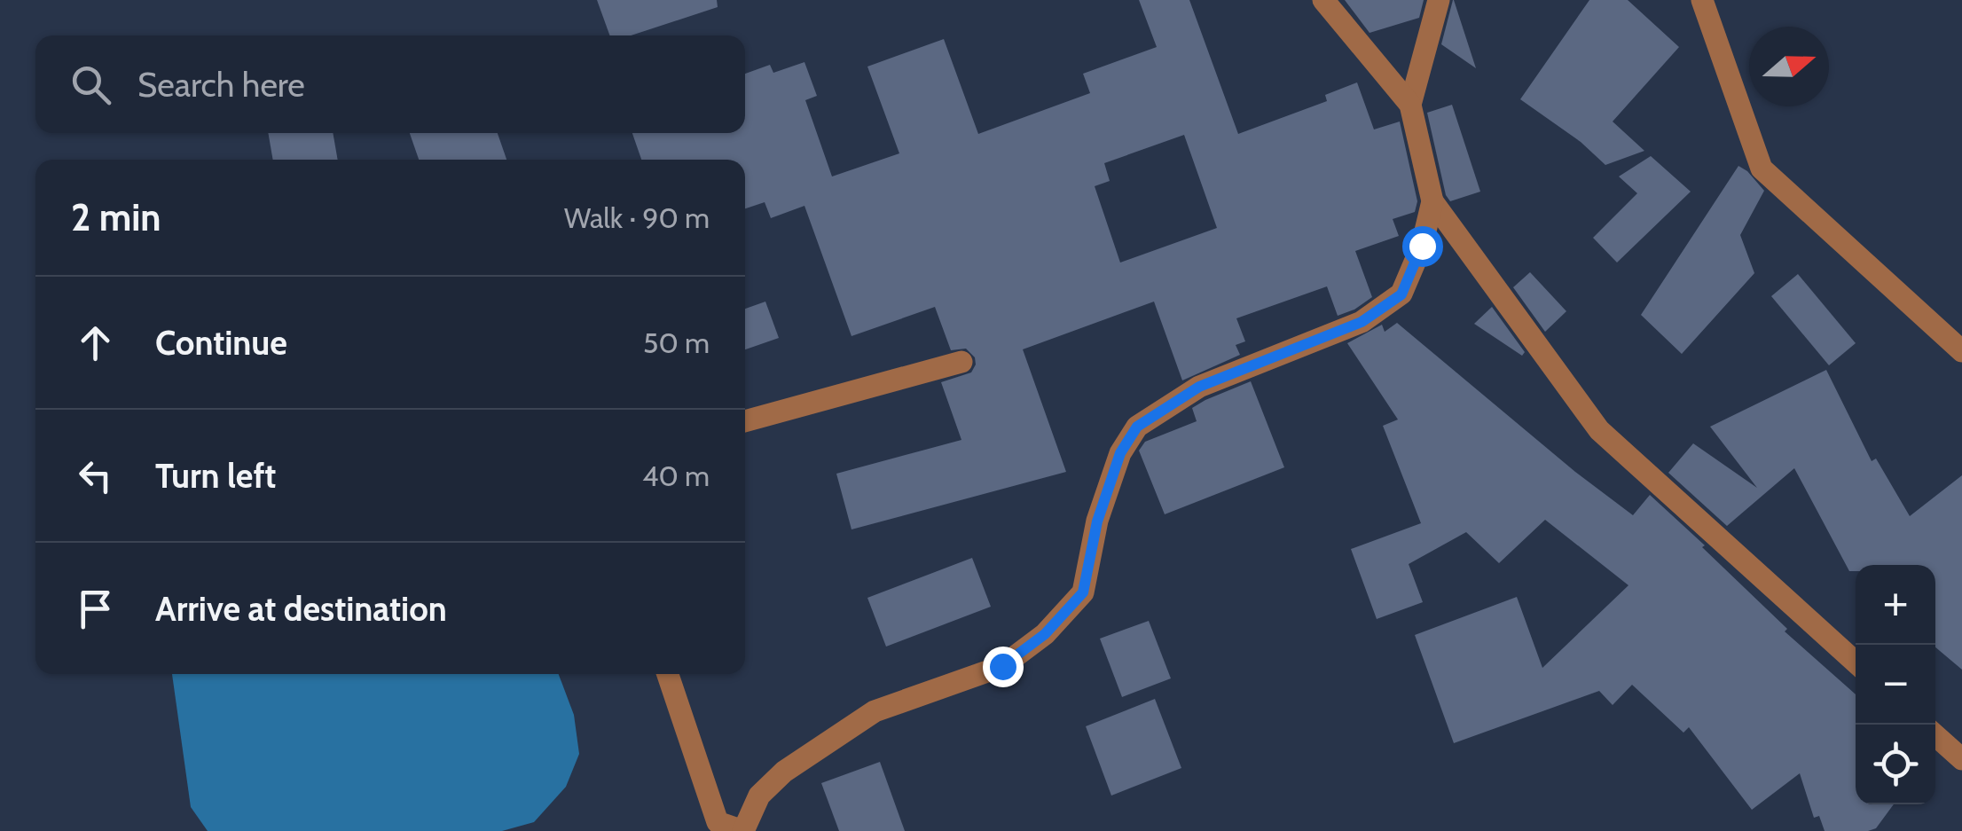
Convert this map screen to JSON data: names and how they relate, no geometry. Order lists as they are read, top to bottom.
{
  "north": "right",
  "page": {
    "search": "Search here",
    "heading": ["2 min", "Walk · 90 m"],
    "list": [
      ["Continue", "50 m"],
      ["Turn left", "40 m"],
      "Arrive at destination"
    ],
    "map_buttons": ["+", "−"]
  }
}
